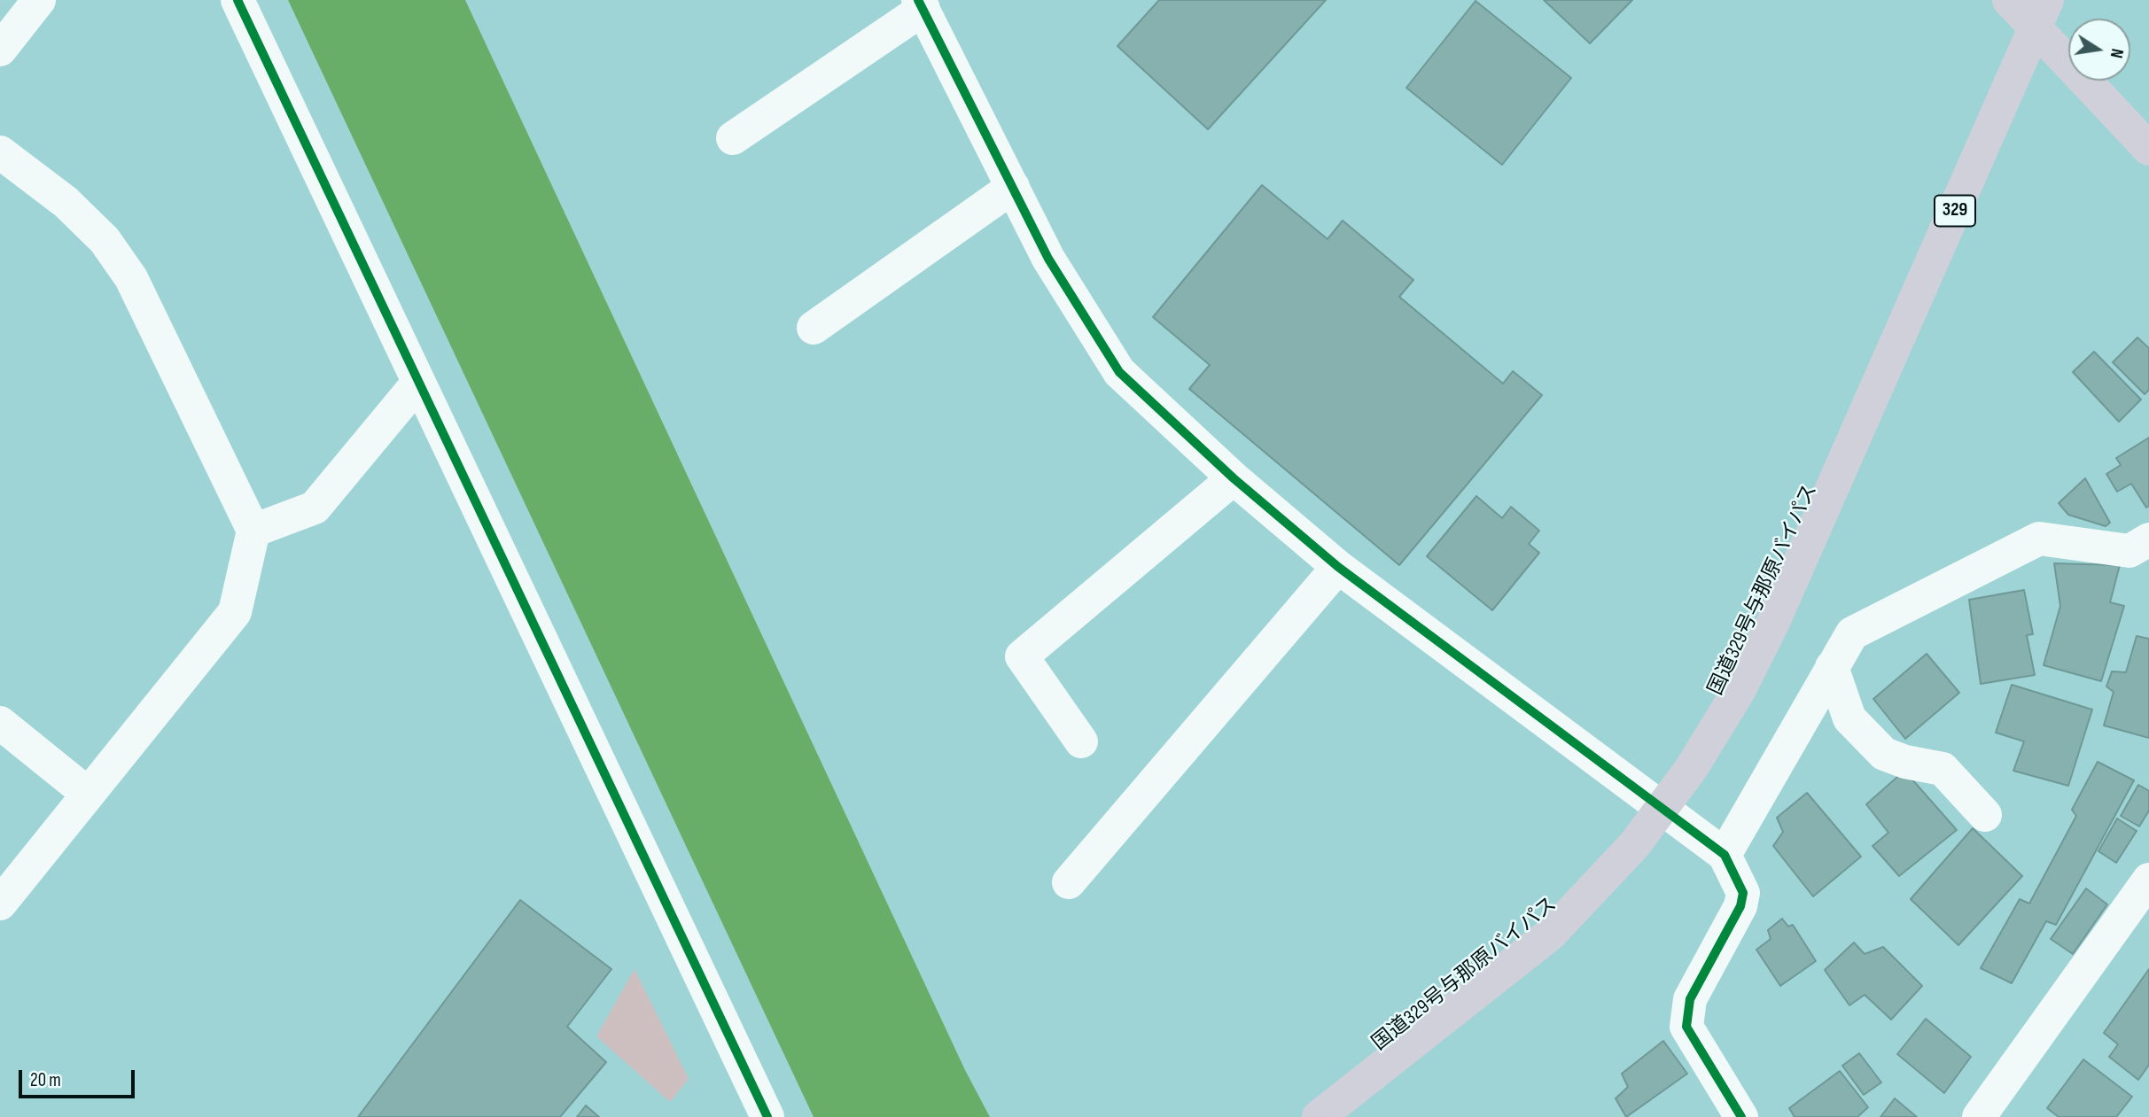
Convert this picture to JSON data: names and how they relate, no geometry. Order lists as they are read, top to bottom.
{
  "streets": {
    "highway": ["329", "国道329号与那原バイパス"]
  },
  "scale_bar": "20 m",
  "north": "right"
}
